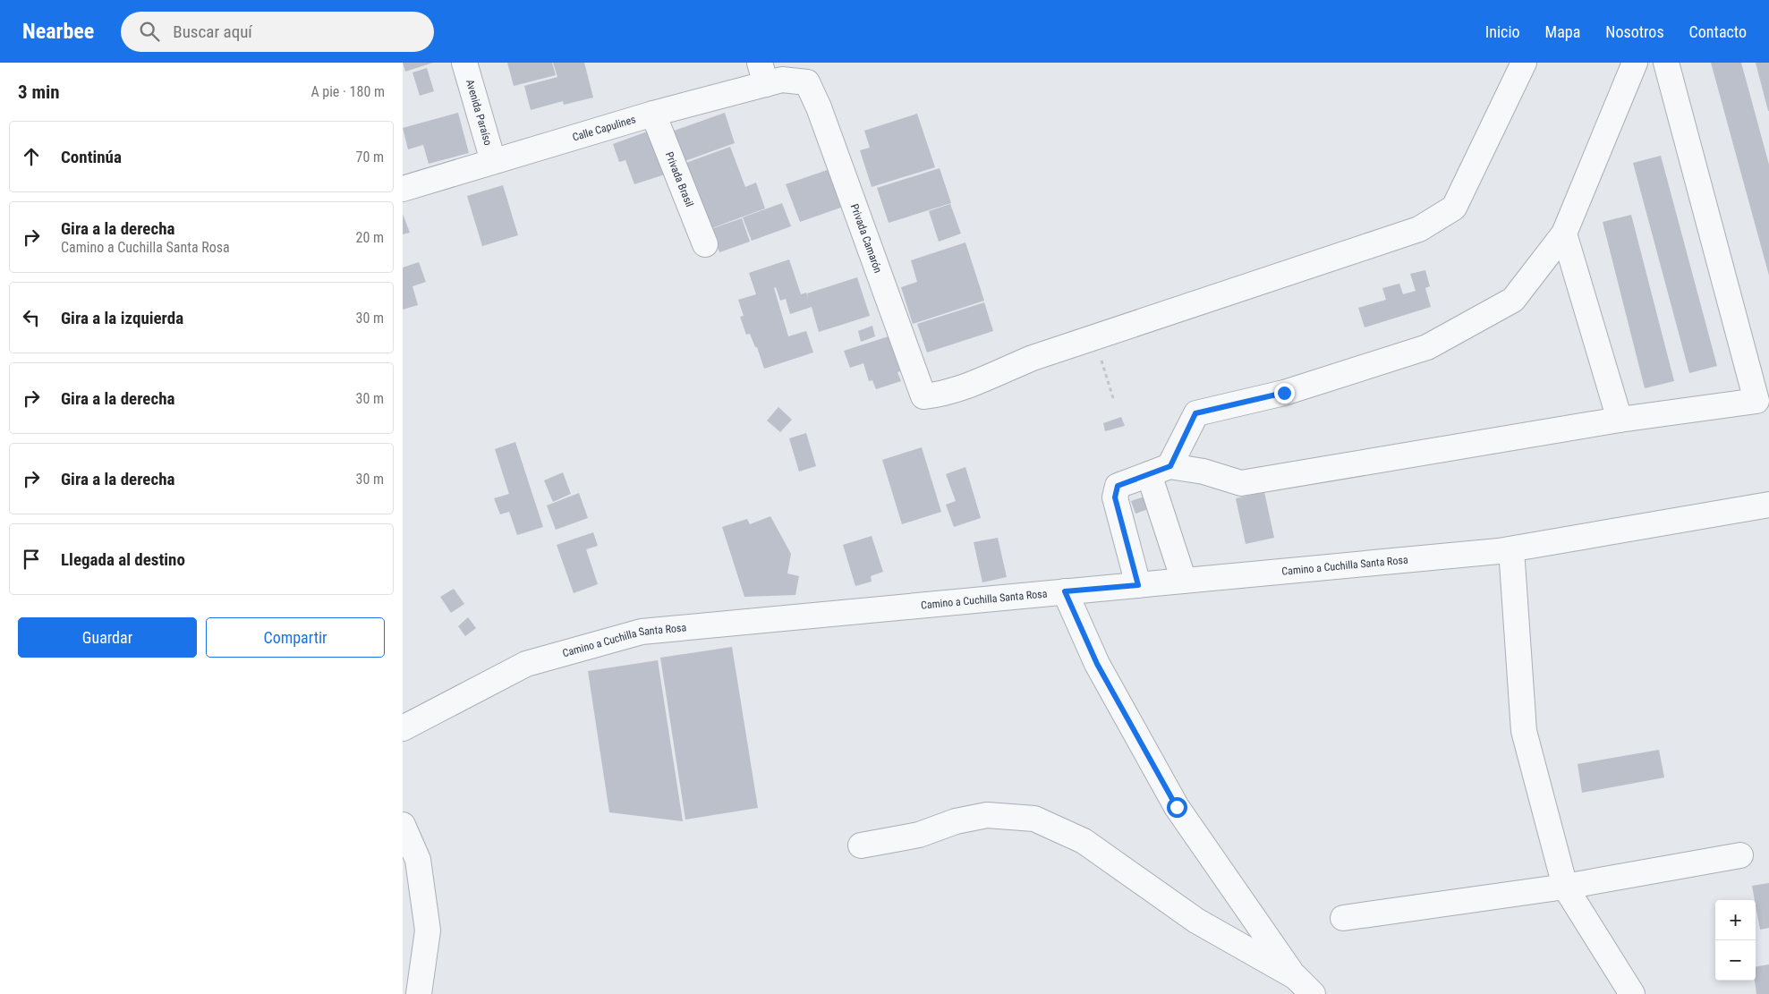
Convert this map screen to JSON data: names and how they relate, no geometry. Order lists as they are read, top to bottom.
{
  "streets": {
    "street": [
      "Avenida Paraíso",
      "Calle Capulines",
      "Privada Brasil",
      "Privada Camarón",
      "Camino a Cuchilla Santa Rosa"
    ]
  },
  "crossings": [
    ["Avenida Paraíso", "Calle Capulines"],
    ["Calle Capulines", "Privada Brasil"],
    ["Calle Capulines", "Privada Camarón"]
  ],
  "page": {
    "header": "Nearbee",
    "search": "Buscar aquí",
    "nav": [
      "Inicio",
      "Mapa",
      "Nosotros",
      "Contacto"
    ],
    "heading": ["3 min", "A pie · 180 m"],
    "list": [
      ["Continúa", "70 m"],
      ["Gira a la derecha", "Camino a Cuchilla Santa Rosa", "20 m"],
      ["Gira a la izquierda", "30 m"],
      ["Gira a la derecha", "30 m"],
      ["Gira a la derecha", "30 m"],
      "Llegada al destino"
    ],
    "buttons": ["Guardar", "Compartir"],
    "map_buttons": ["+", "−"]
  }
}
